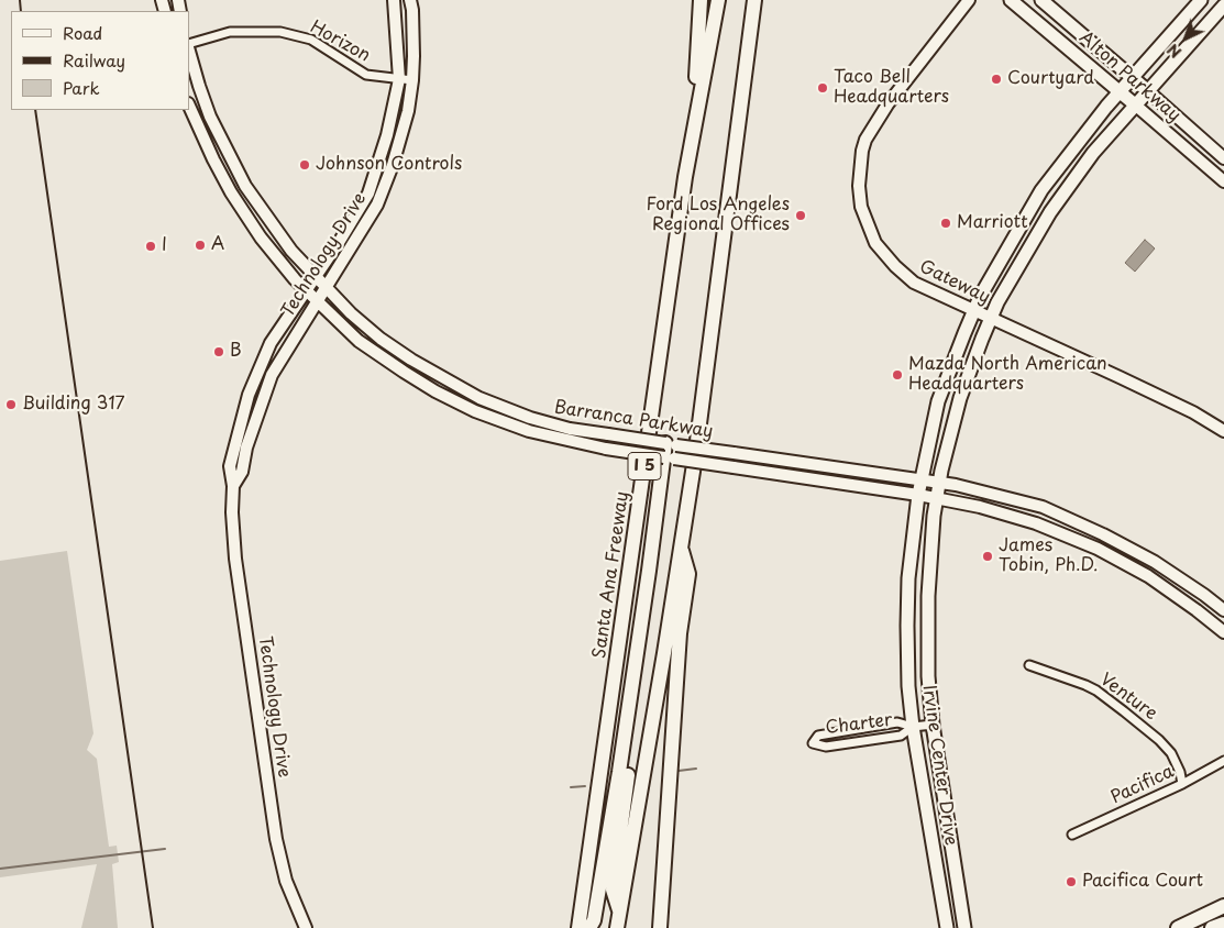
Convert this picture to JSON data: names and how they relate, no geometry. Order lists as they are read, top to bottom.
{
  "streets": {
    "highway": ["I 5", "Santa Ana Freeway"],
    "main road": [
      "Alton Parkway",
      "Technology Drive",
      "Gateway",
      "Barranca Parkway",
      "Irvine Center Drive"
    ],
    "street": [
      "Horizon",
      "Venture",
      "Charter",
      "Pacifica"
    ]
  },
  "crossings": [
    ["Horizon", "Technology Drive"],
    ["Alton Parkway", "Irvine Center Drive"],
    ["Technology Drive", "Barranca Parkway"],
    ["Gateway", "Irvine Center Drive"],
    ["Barranca Parkway", "Irvine Center Drive"],
    ["Venture", "Pacifica"],
    ["Charter", "Irvine Center Drive"]
  ],
  "places": [
    "Courtyard",
    "Taco Bell Headquarters",
    "Johnson Controls",
    "Ford Los Angeles Regional Offices",
    "Marriott",
    "A",
    "I",
    "B",
    "Mazda North American Headquarters",
    "Building 317",
    "James Tobin, Ph.D.",
    "Pacifica Court"
  ],
  "legend": ["Road", "Railway", "Park"],
  "north": "bottom left"
}
